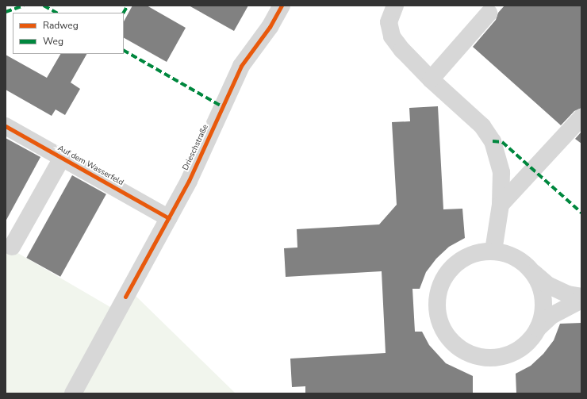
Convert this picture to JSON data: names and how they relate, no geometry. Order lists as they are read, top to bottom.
{
  "streets": {
    "street": ["Drieschstraße", "Auf dem Wasserfeld"]
  },
  "crossings": [
    ["Drieschstraße", "Auf dem Wasserfeld"]
  ],
  "legend": ["Radweg", "Weg"]
}
